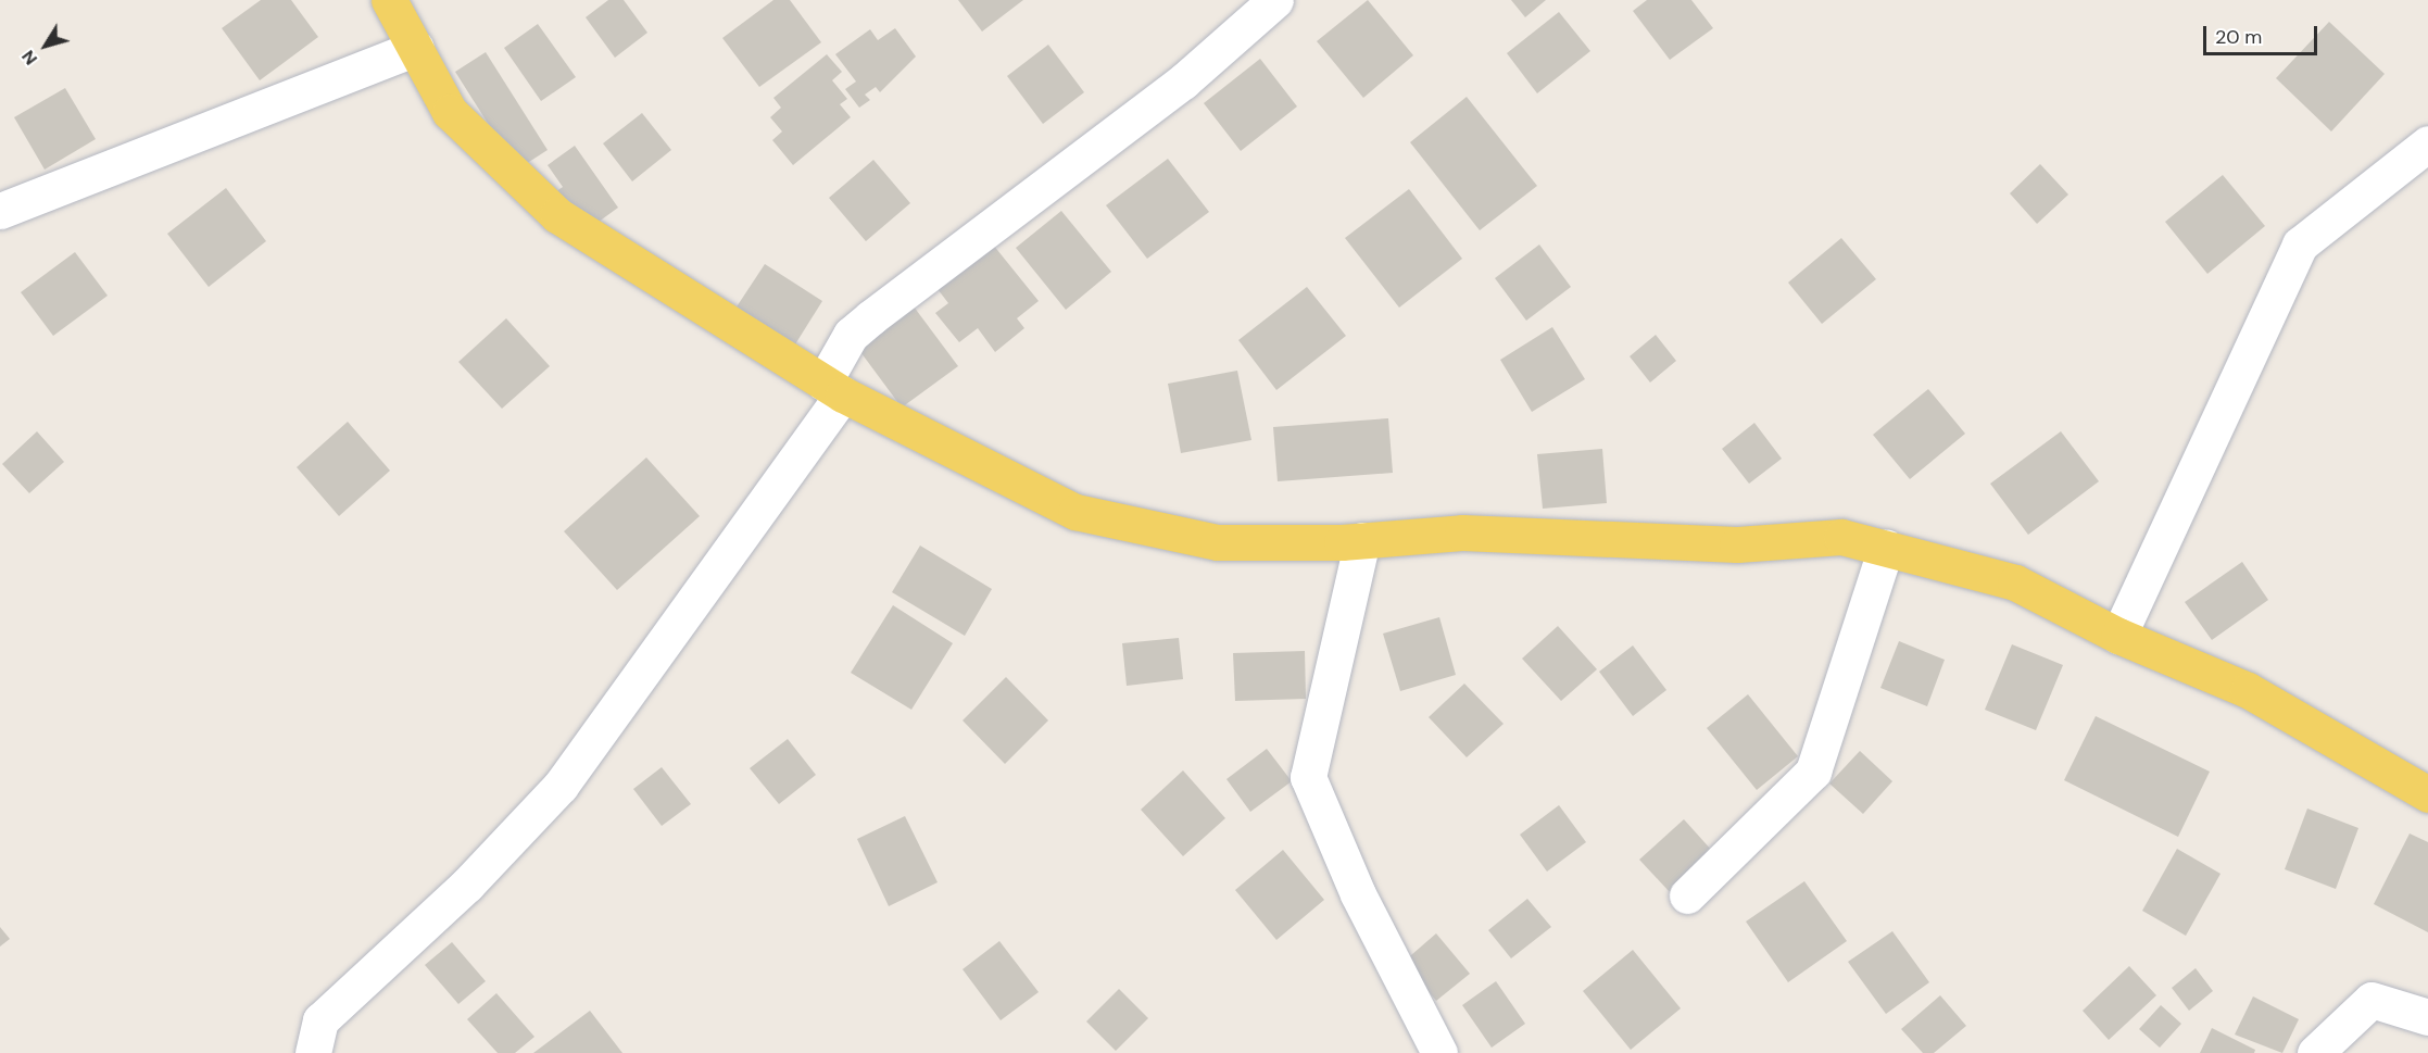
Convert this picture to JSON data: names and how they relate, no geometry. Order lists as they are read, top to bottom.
{
  "scale_bar": "20 m",
  "north": "bottom left"
}
